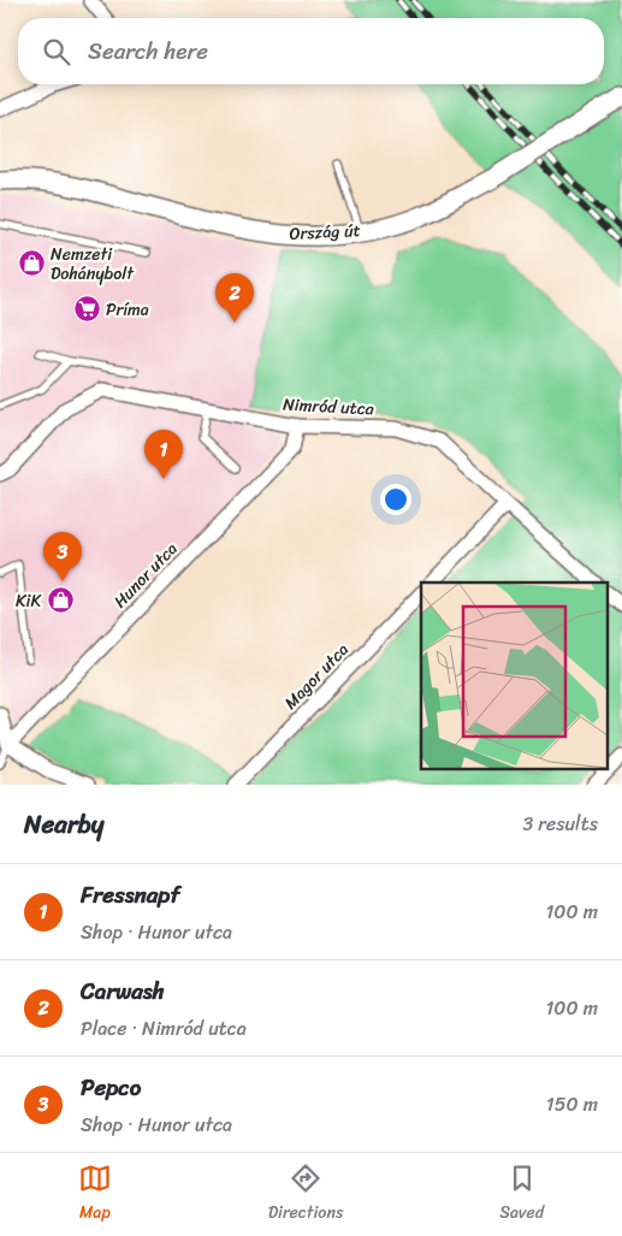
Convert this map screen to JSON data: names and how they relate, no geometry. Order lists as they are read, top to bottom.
{
  "streets": {
    "main road": ["Ország út"],
    "street": ["Nimród utca", "Hunor utca", "Magor utca"]
  },
  "crossings": [
    ["Nimród utca", "Hunor utca"]
  ],
  "places": {
    "shop": ["Nemzeti Dohánybolt", "KiK"],
    "supermarket": ["Príma"]
  },
  "page": {
    "search": "Search here",
    "pins": ["2", "1", "3"],
    "heading": ["Nearby", "3 results"],
    "list": [
      {
        "mark": "1",
        "name": "Fressnapf",
        "note": "Shop · Hunor utca",
        "value": "100 m"
      },
      {
        "mark": "2",
        "name": "Carwash",
        "note": "Place · Nimród utca",
        "value": "100 m"
      },
      {
        "mark": "3",
        "name": "Pepco",
        "note": "Shop · Hunor utca",
        "value": "150 m"
      }
    ],
    "nav": ["Map", "Directions", "Saved"]
  }
}
